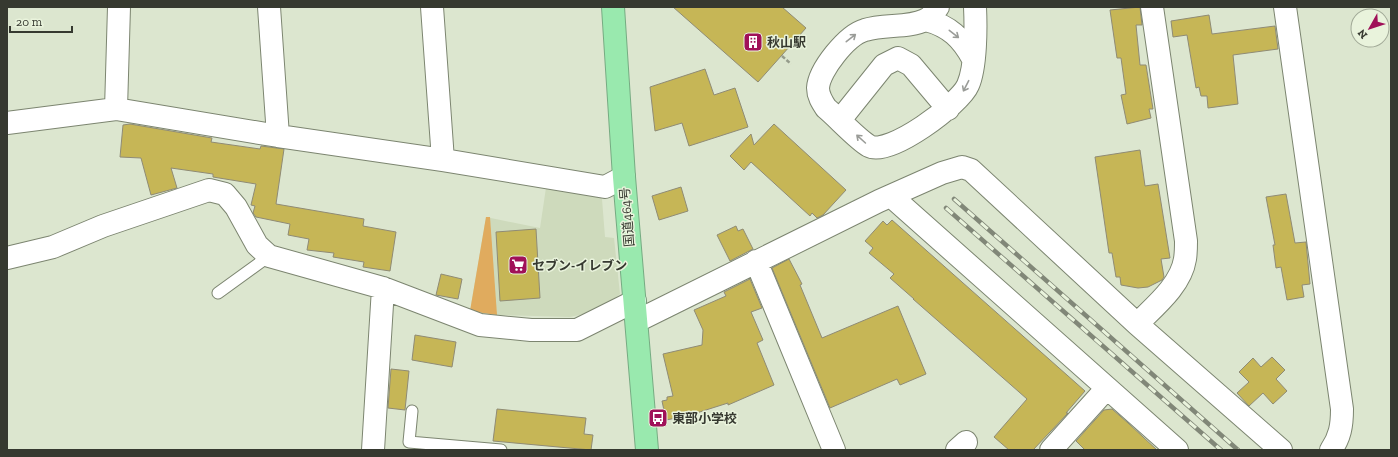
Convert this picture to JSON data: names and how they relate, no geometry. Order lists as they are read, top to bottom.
{
  "streets": {
    "highway": ["国道464号"]
  },
  "places": {
    "building": ["秋山駅"],
    "supermarket": ["セブン-イレブン"],
    "bus stop": ["東部小学校"]
  },
  "scale_bar": "20 m",
  "north": "bottom left"
}
